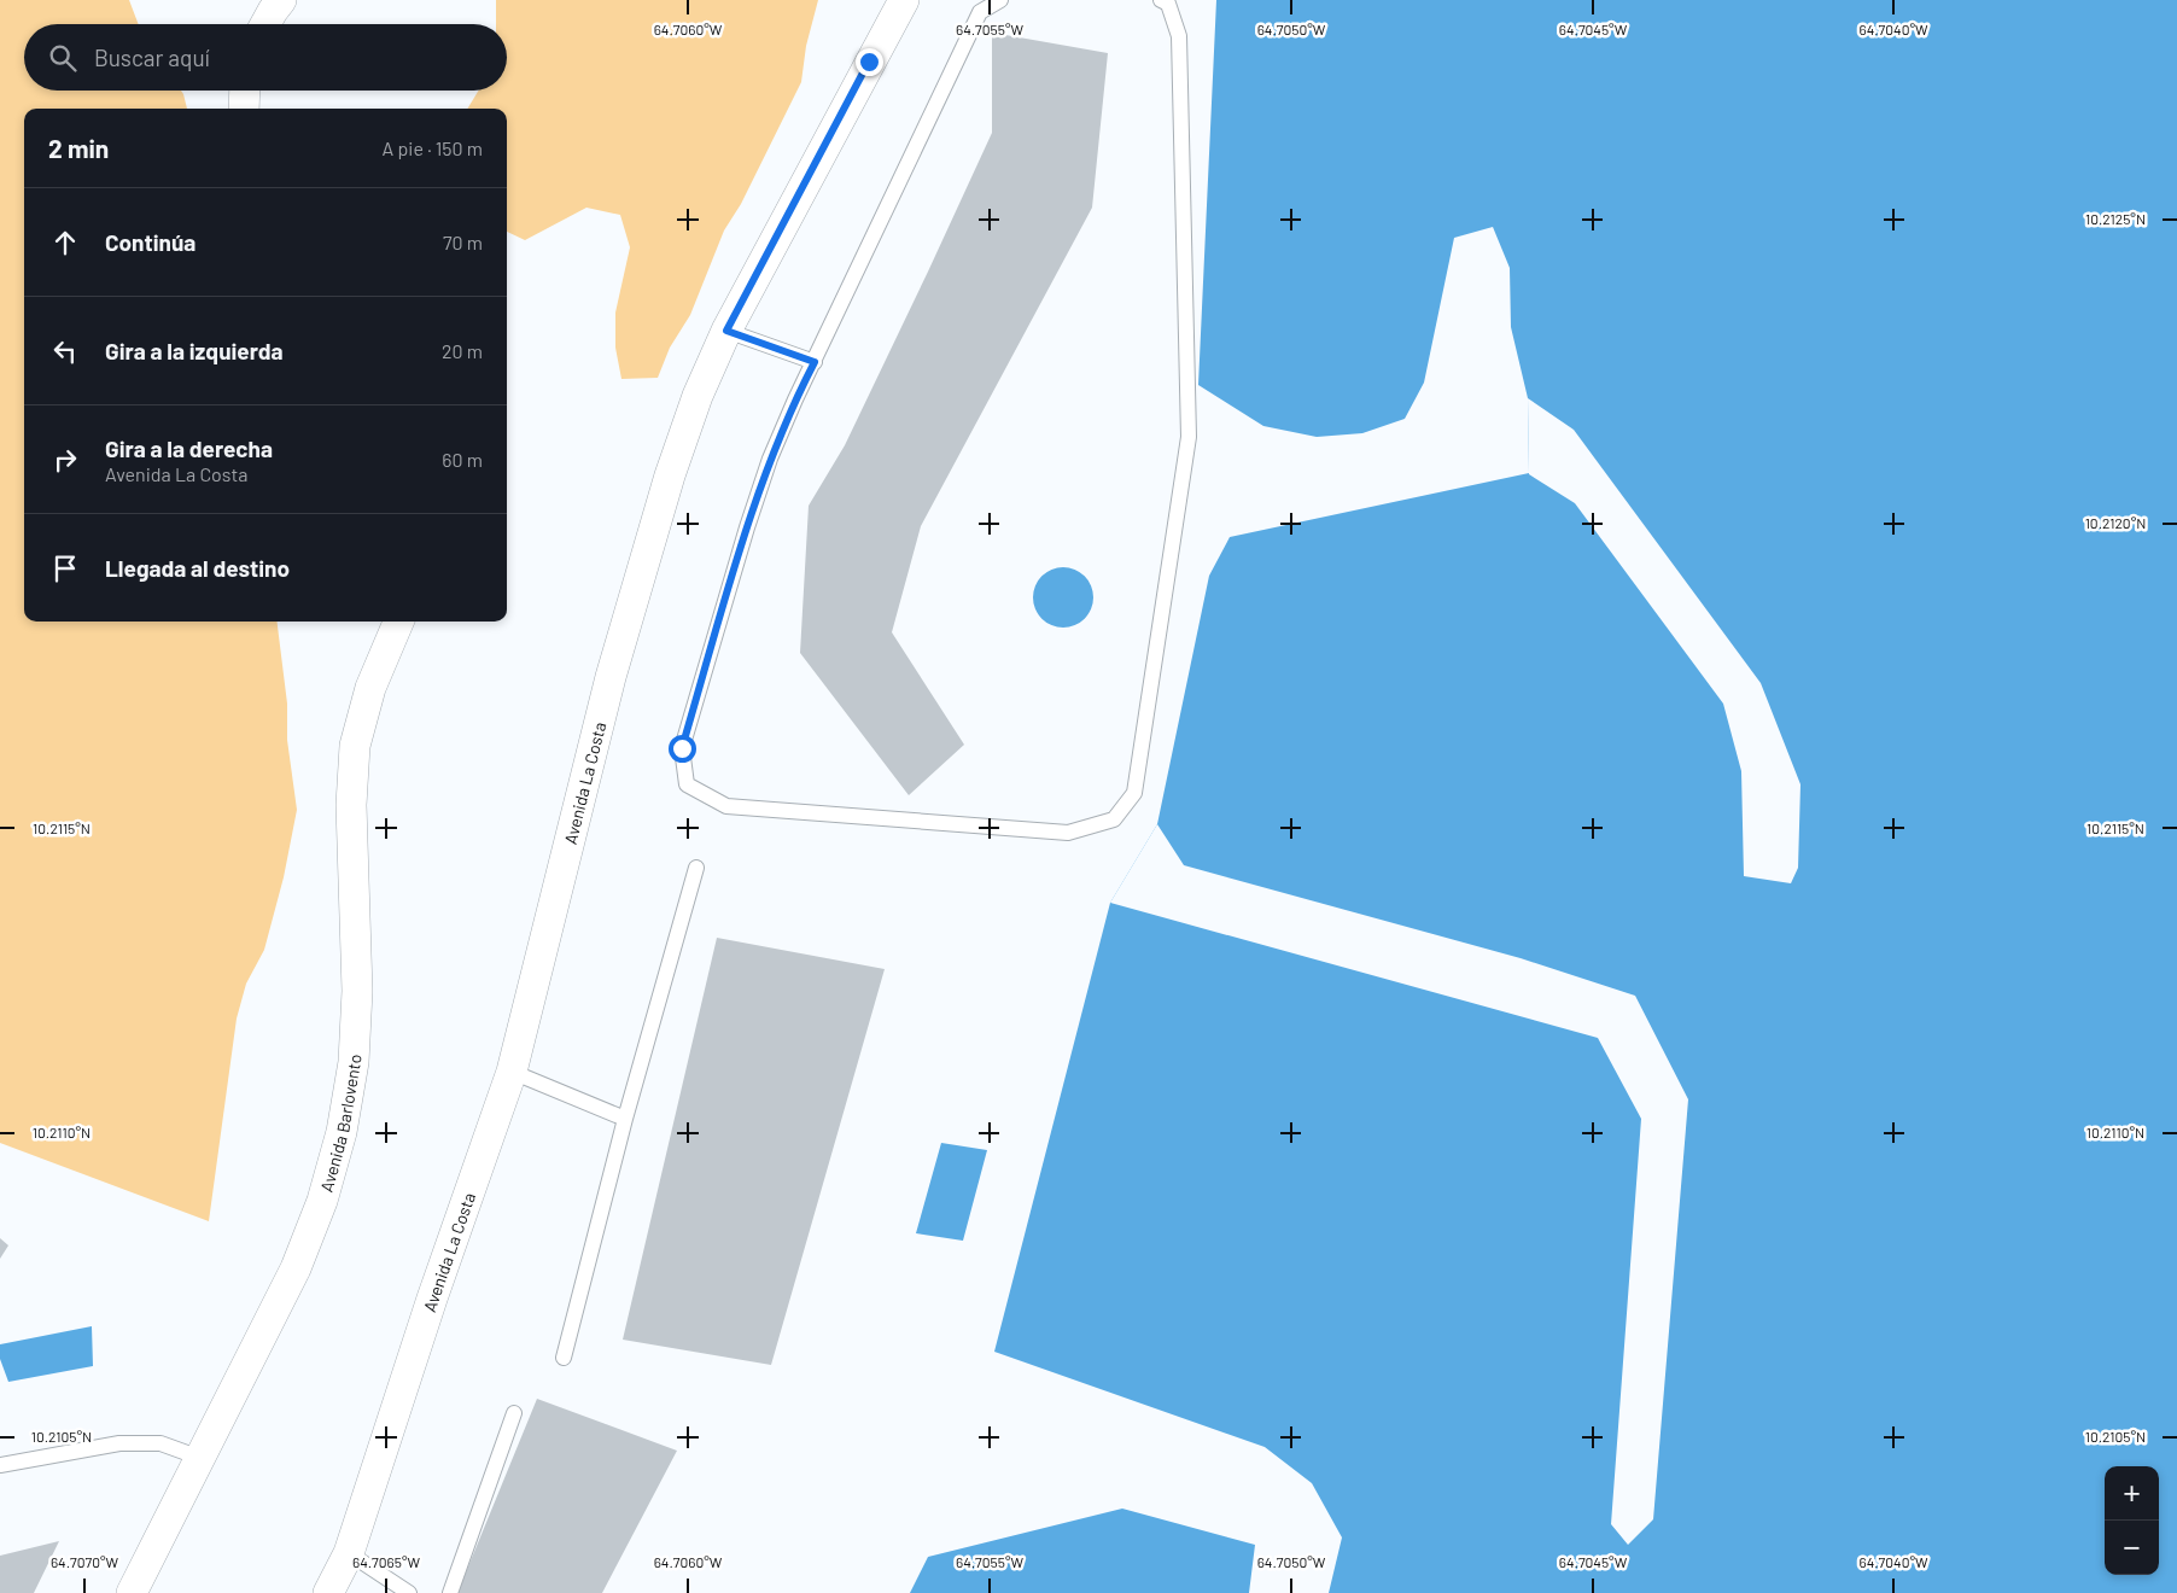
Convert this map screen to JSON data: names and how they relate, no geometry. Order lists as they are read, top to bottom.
{
  "streets": {
    "street": ["Avenida La Costa", "Avenida Barlovento"]
  },
  "page": {
    "search": "Buscar aquí",
    "heading": ["2 min", "A pie · 150 m"],
    "list": [
      ["Continúa", "70 m"],
      ["Gira a la izquierda", "20 m"],
      ["Gira a la derecha", "Avenida La Costa", "60 m"],
      "Llegada al destino"
    ],
    "map_buttons": ["+", "−"]
  },
  "coordinates": [
    "64.7060°W",
    "64.7055°W",
    "64.7050°W",
    "64.7045°W",
    "64.7040°W",
    "10.2125°N",
    "10.2120°N",
    "10.2115°N",
    "10.2110°N",
    "10.2105°N",
    "64.7070°W",
    "64.7065°W"
  ]
}
